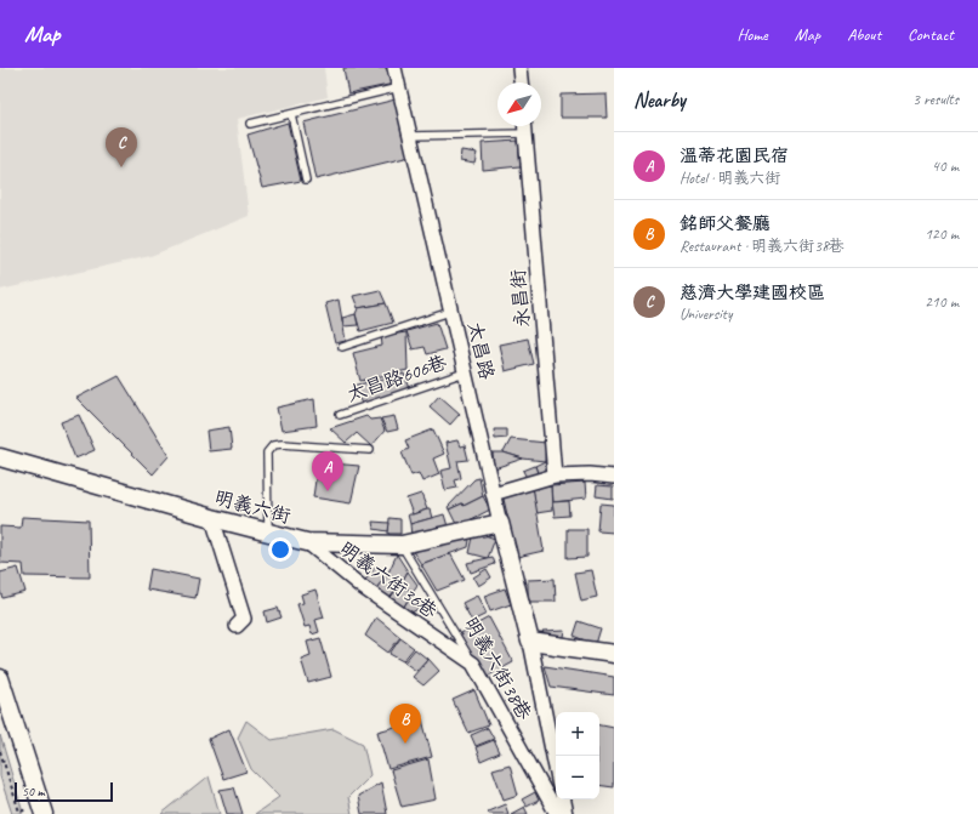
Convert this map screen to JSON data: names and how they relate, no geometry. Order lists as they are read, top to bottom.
{
  "streets": {
    "street": [
      "永昌街",
      "太昌路",
      "明義六街",
      "明義六街36巷",
      "明義六街38巷"
    ],
    "lane": ["太昌路606巷"]
  },
  "crossings": [
    ["太昌路", "太昌路606巷"],
    ["太昌路", "明義六街"],
    ["明義六街", "明義六街36巷"],
    ["明義六街", "明義六街38巷"],
    ["明義六街36巷", "明義六街38巷"]
  ],
  "scale_bar": "50 m",
  "north": "bottom left",
  "page": {
    "header": "Map",
    "nav": [
      "Home",
      "Map",
      "About",
      "Contact"
    ],
    "heading": ["Nearby", "3 results"],
    "pins": ["C", "A", "B"],
    "list": [
      {
        "mark": "A",
        "name": "溫蒂花園民宿",
        "note": "Hotel · 明義六街",
        "value": "40 m"
      },
      {
        "mark": "B",
        "name": "銘師父餐廳",
        "note": "Restaurant · 明義六街38巷",
        "value": "120 m"
      },
      {
        "mark": "C",
        "name": "慈濟大學建國校區",
        "note": "University",
        "value": "210 m"
      }
    ],
    "map_buttons": ["+", "−"],
    "scale": "50 m"
  }
}
